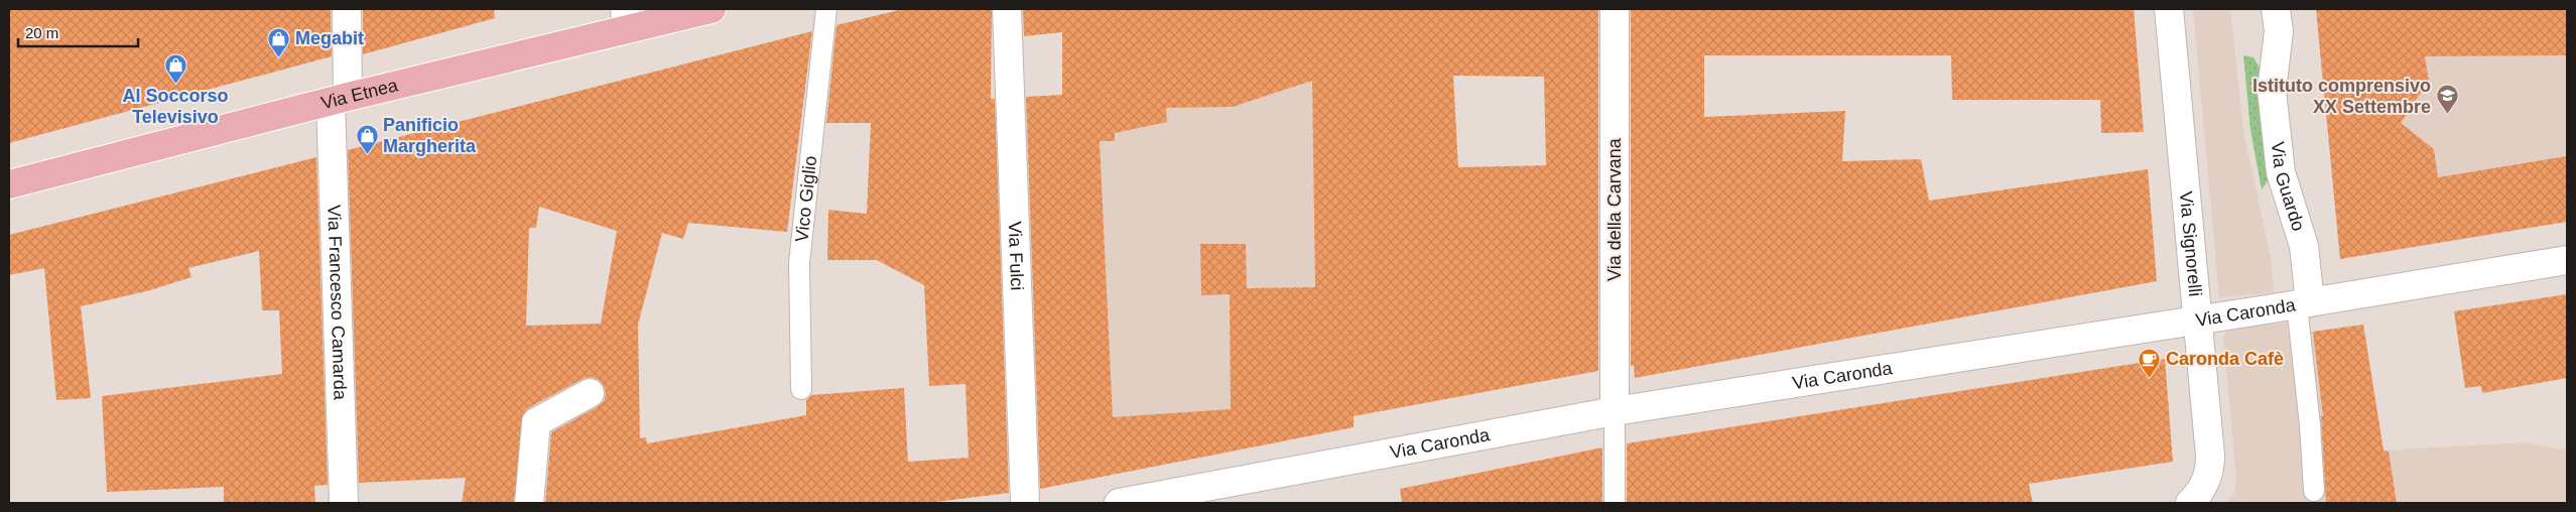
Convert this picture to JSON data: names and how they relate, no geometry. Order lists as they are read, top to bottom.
{
  "streets": {
    "main road": ["Via Etnea"],
    "street": [
      "Via Guardo",
      "Via della Carvana",
      "Via Signorelli",
      "Via Fulci",
      "Via Francesco Camarda",
      "Via Caronda"
    ],
    "lane": ["Vico Giglio"]
  },
  "crossings": [
    ["Via Etnea", "Via Francesco Camarda"],
    ["Via Guardo", "Via Caronda"],
    ["Via della Carvana", "Via Caronda"],
    ["Via Signorelli", "Via Caronda"]
  ],
  "places": {
    "shop": ["Megabit", "Al Soccorso Televisivo", "Panificio Margherita"],
    "school or university": ["Istituto comprensivo XX Settembre"],
    "cafe": ["Caronda Cafè"]
  },
  "scale_bar": "20 m"
}
